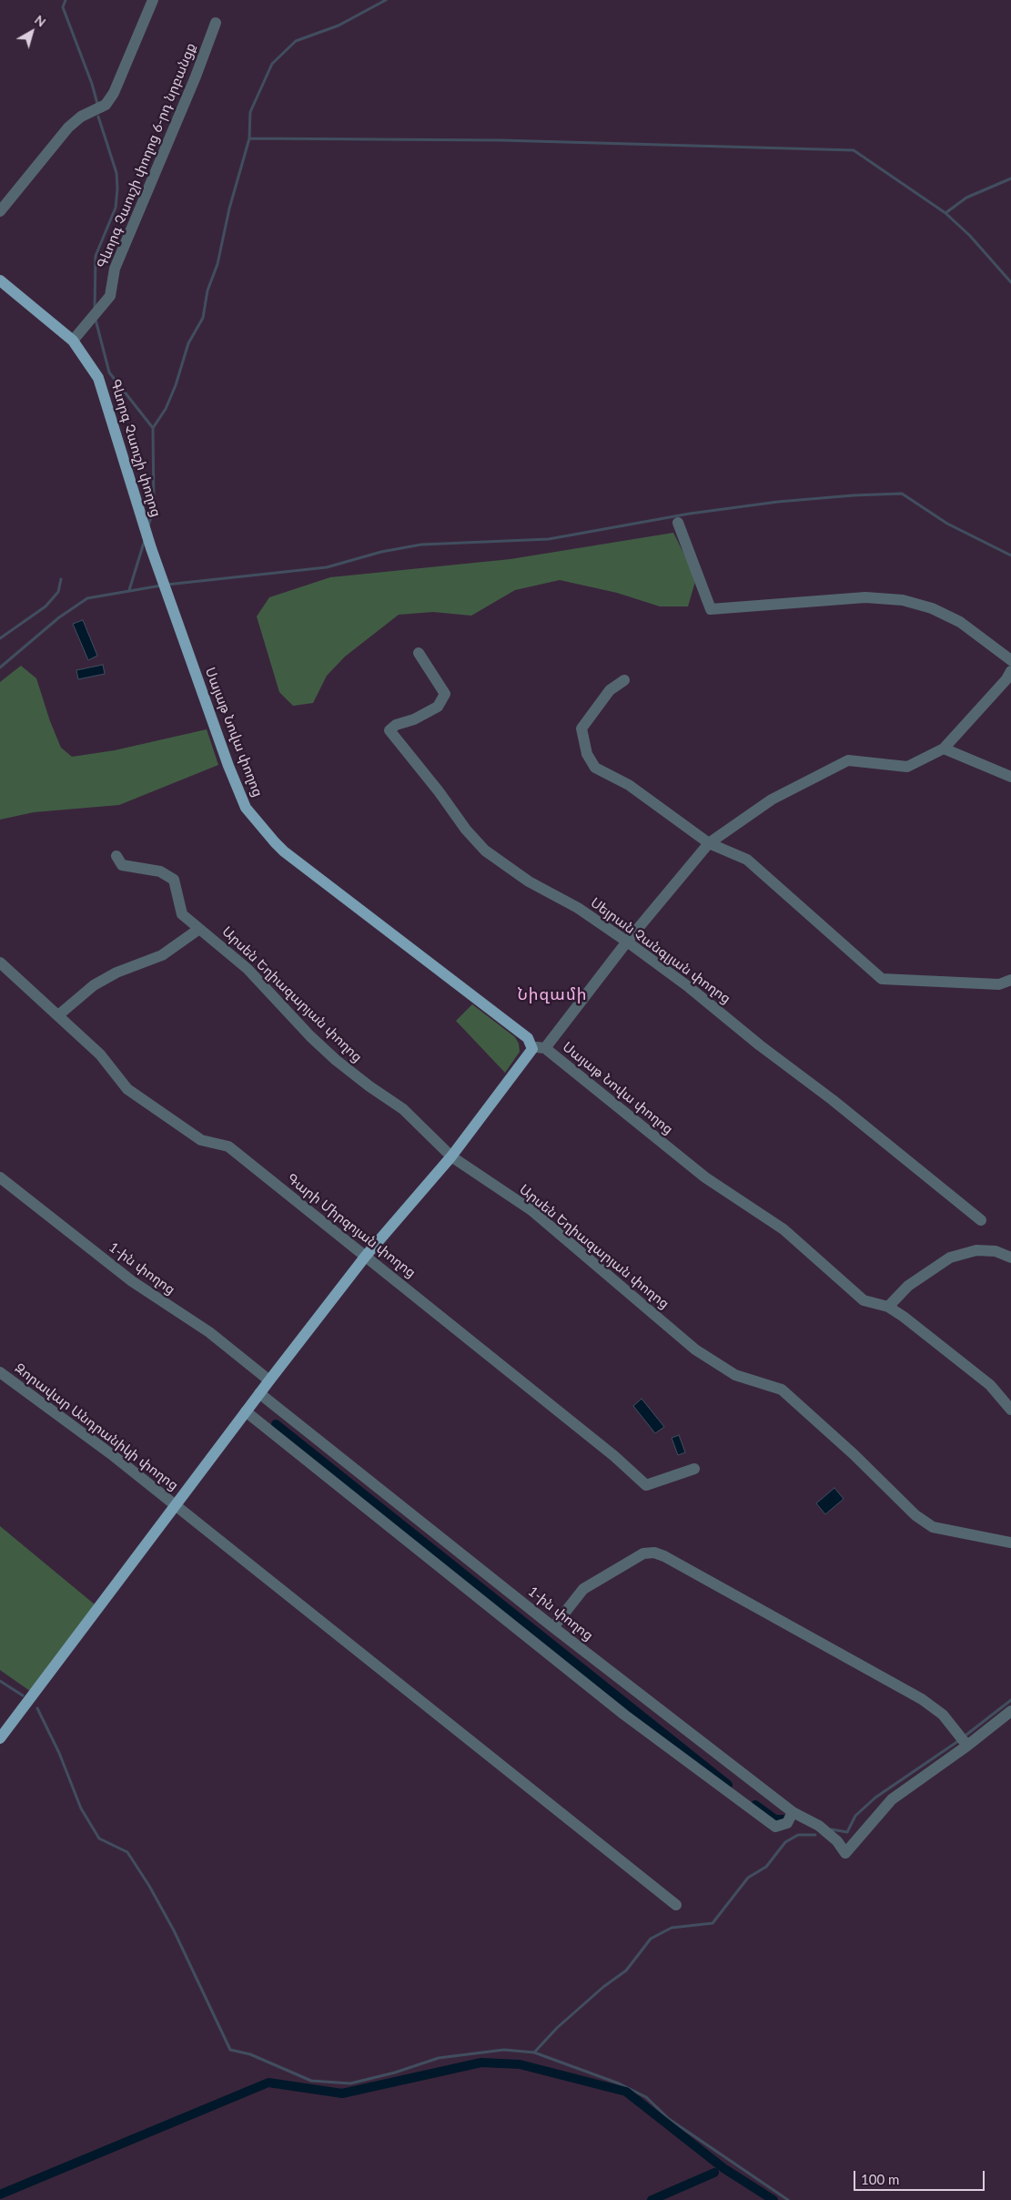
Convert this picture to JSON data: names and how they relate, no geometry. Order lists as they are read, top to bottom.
{
  "streets": {
    "main road": ["Գևորգ Չաուշի փողոց", "Սայաթ Նովա փողոց"],
    "street": [
      "Գևորգ Չաուշի փողոց 6-րդ նրբանցք",
      "Սեյրան Չանգլյան փողոց",
      "Արսեն Եղիազարյան փողոց",
      "Գարի Միրզոյան փողոց",
      "1-ին փողոց",
      "Զորավար Անդրանիկի փողոց"
    ]
  },
  "crossings": [
    ["Գևորգ Չաուշի փողոց 6-րդ նրբանցք", "Գևորգ Չաուշի փողոց"],
    ["Գևորգ Չաուշի փողոց", "Սայաթ Նովա փողոց"]
  ],
  "districts": ["Նիզամի"],
  "scale_bar": "100 m",
  "north": "top right"
}
